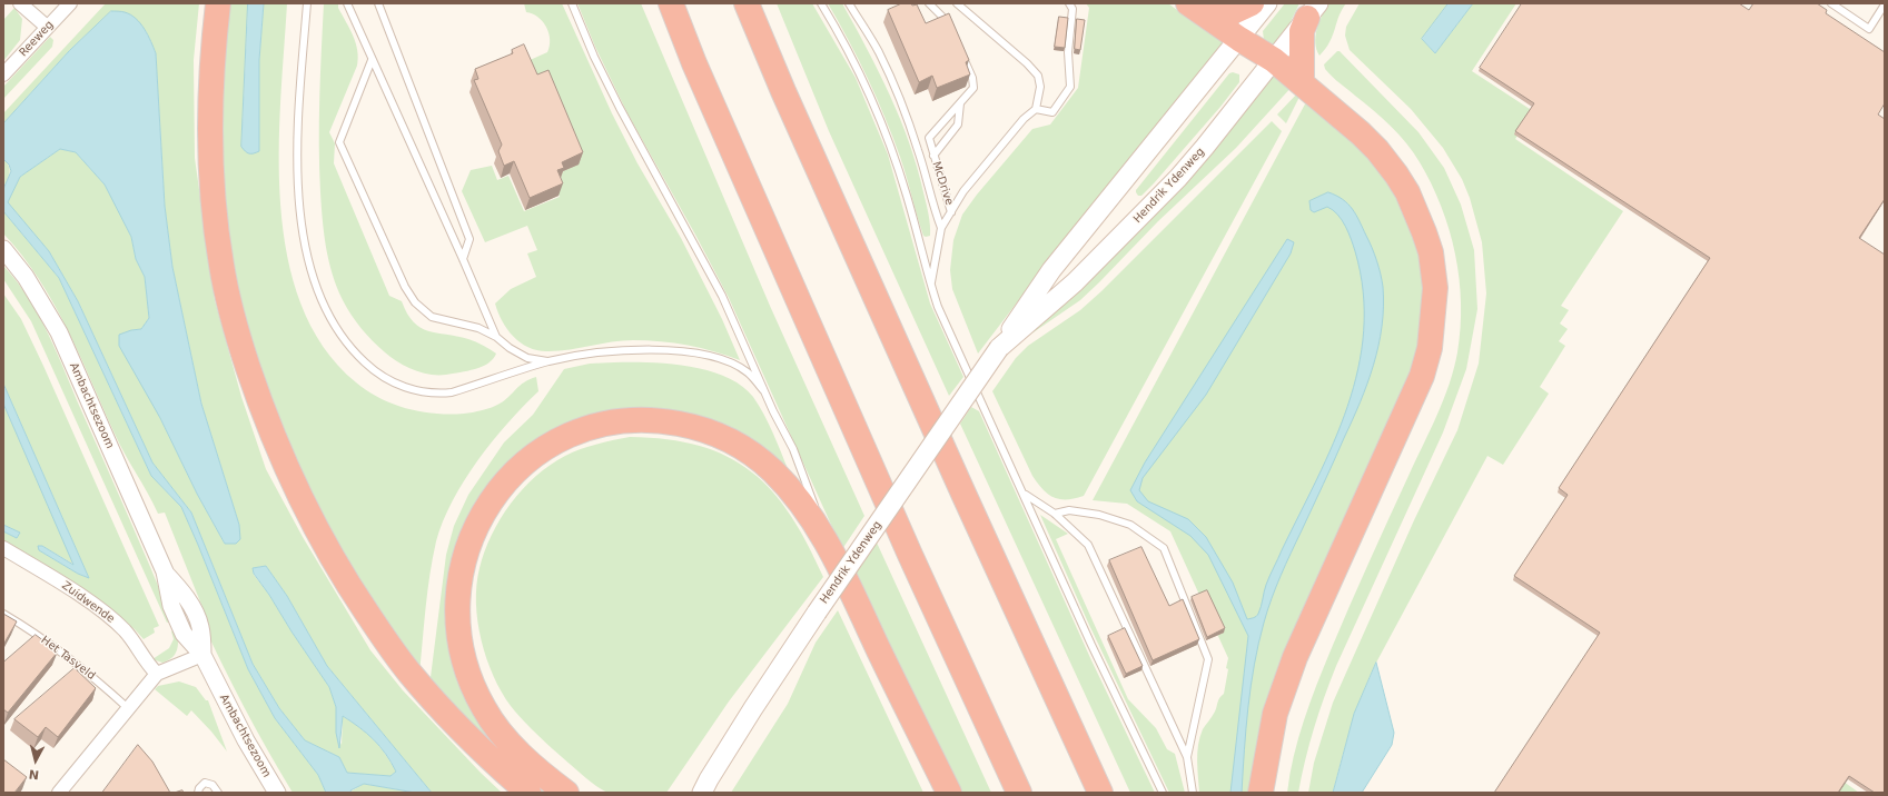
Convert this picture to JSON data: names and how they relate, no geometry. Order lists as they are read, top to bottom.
{
  "streets": {
    "main road": ["Hendrik Ydenweg"],
    "street": ["Reeweg", "Ambachtsezoom", "Zuidwende"],
    "lane": ["McDrive", "Het Tasveld"]
  },
  "north": "bottom"
}
